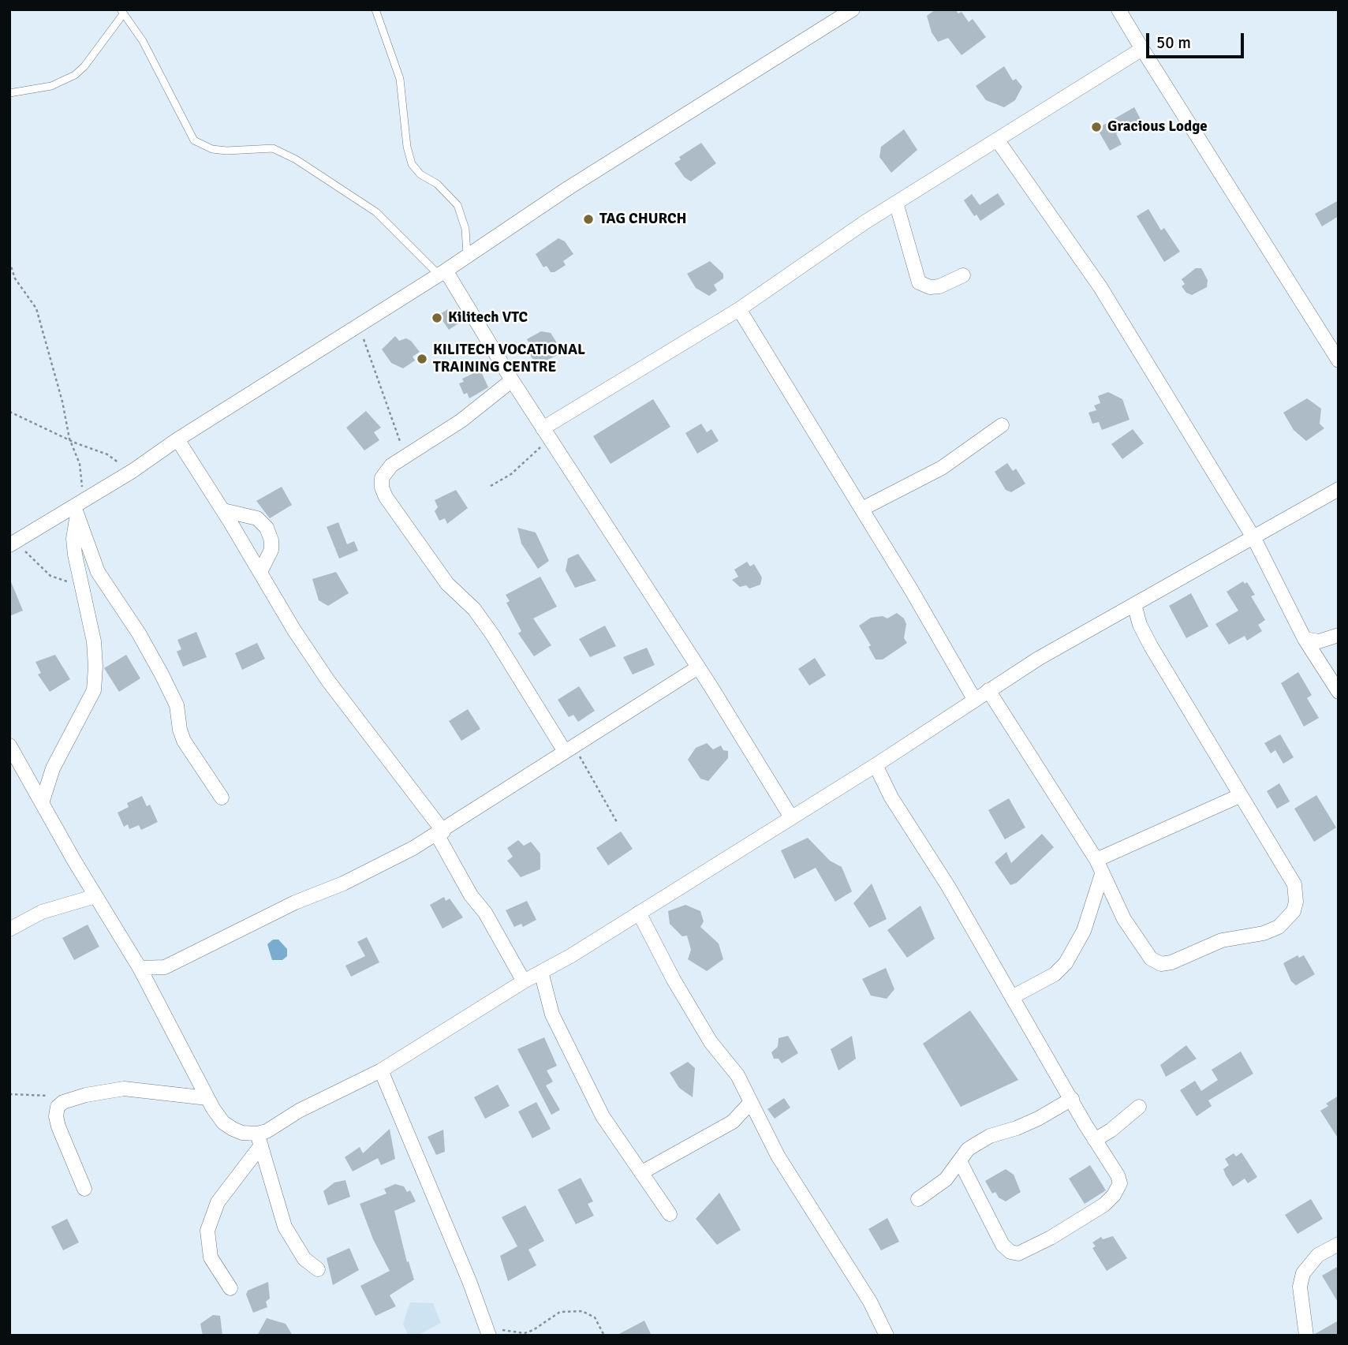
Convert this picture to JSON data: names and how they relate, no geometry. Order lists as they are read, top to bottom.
{
  "places": [
    "Gracious Lodge",
    "TAG CHURCH",
    "Kilitech VTC",
    "KILITECH VOCATIONAL TRAINING CENTRE"
  ],
  "scale_bar": "50 m"
}
